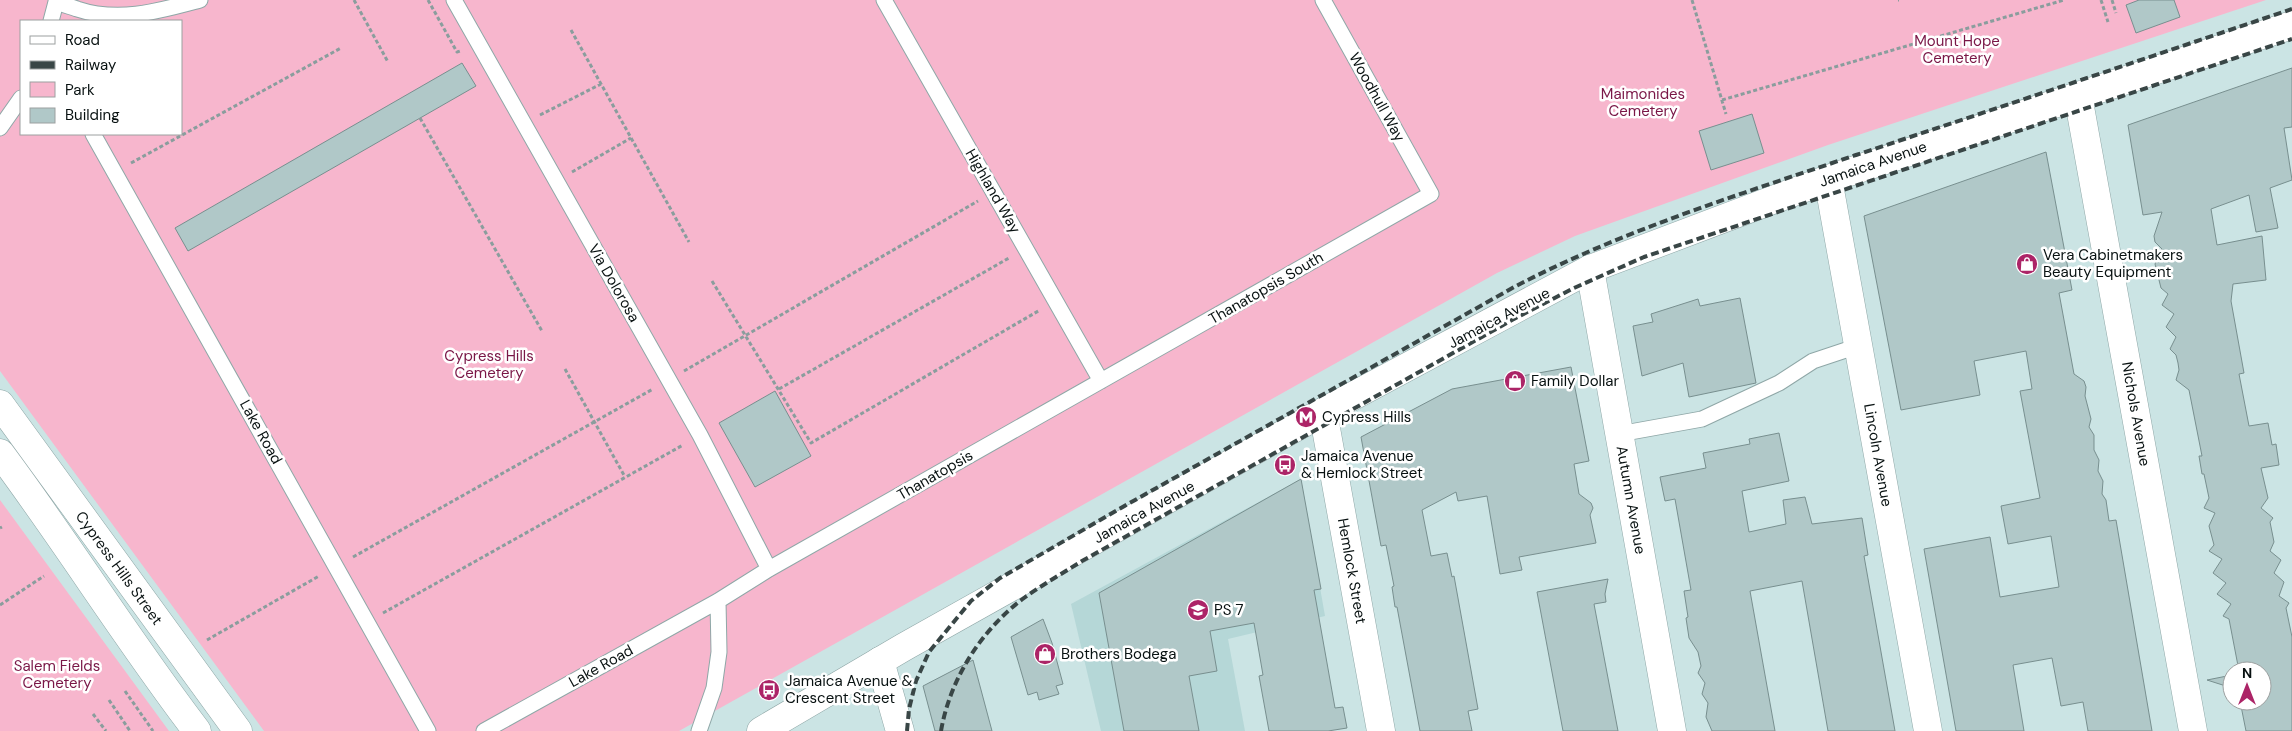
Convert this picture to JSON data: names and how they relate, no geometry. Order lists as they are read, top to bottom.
{
  "streets": {
    "street": [
      "Jamaica Avenue",
      "Nichols Avenue",
      "Lincoln Avenue",
      "Autumn Avenue",
      "Cypress Hills Street",
      "Hemlock Street"
    ],
    "lane": [
      "Woodhull Way",
      "Highland Way",
      "Via Dolorosa",
      "Thanatopsis South",
      "Lake Road",
      "Thanatopsis"
    ]
  },
  "crossings": [
    ["Woodhull Way", "Thanatopsis South"],
    ["Jamaica Avenue", "Nichols Avenue"],
    ["Jamaica Avenue", "Lincoln Avenue"],
    ["Jamaica Avenue", "Autumn Avenue"],
    ["Jamaica Avenue", "Hemlock Street"],
    ["Highland Way", "Thanatopsis South"],
    ["Highland Way", "Thanatopsis"],
    ["Via Dolorosa", "Thanatopsis"],
    ["Thanatopsis South", "Thanatopsis"],
    ["Lake Road", "Thanatopsis"]
  ],
  "parks": [
    "Mount Hope Cemetery",
    "Maimonides Cemetery",
    "Cypress Hills Cemetery",
    "Salem Fields Cemetery"
  ],
  "places": {
    "shop": ["Vera Cabinetmakers Beauty Equipment", "Family Dollar", "Brothers Bodega"],
    "metro station": ["Cypress Hills"],
    "bus stop": ["Jamaica Avenue & Hemlock Street", "Jamaica Avenue & Crescent Street"],
    "school or university": ["PS 7"]
  },
  "legend": [
    "Road",
    "Railway",
    "Park",
    "Building"
  ],
  "north": "top"
}
